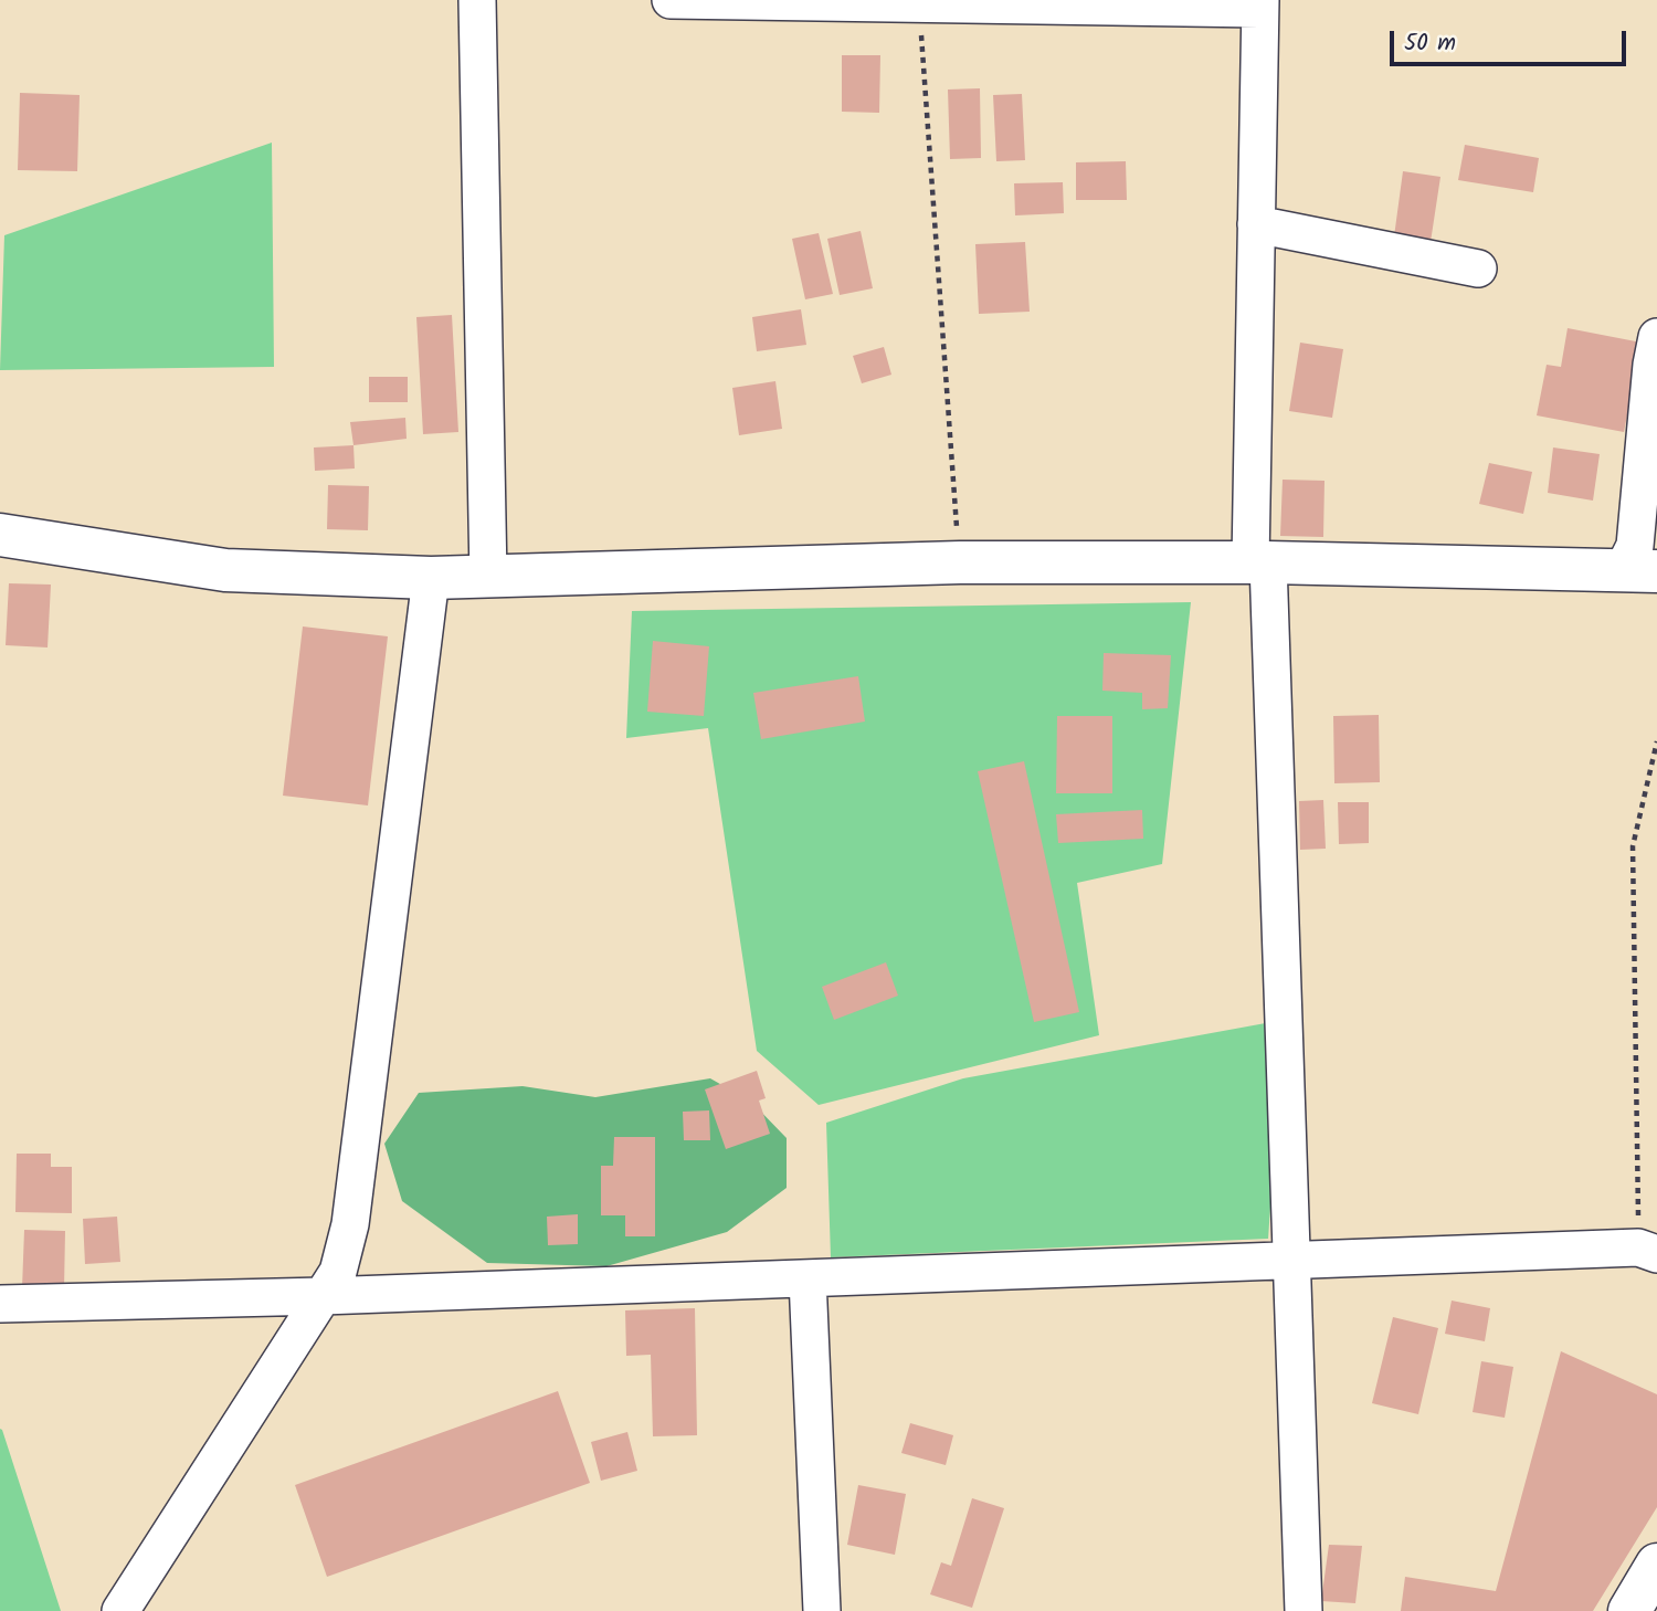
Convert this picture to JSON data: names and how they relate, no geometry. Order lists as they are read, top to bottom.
{
  "scale_bar": "50 m"
}
